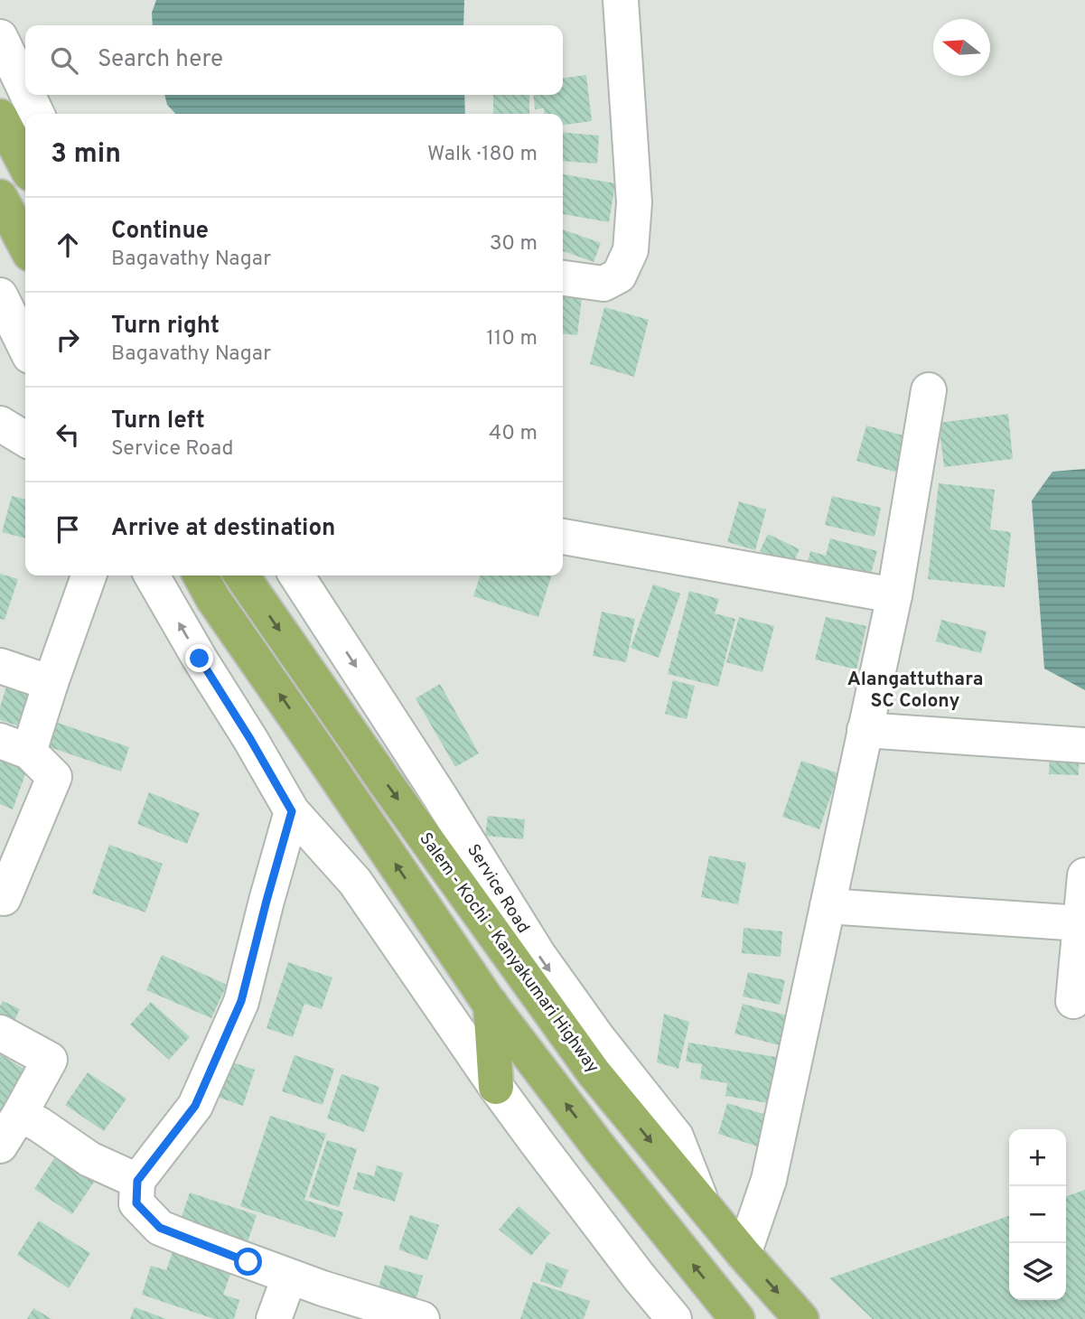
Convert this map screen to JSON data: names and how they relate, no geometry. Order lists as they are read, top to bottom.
{
  "streets": {
    "highway": ["Salem - Kochi - Kanyakumari Highway"],
    "street": ["Service Road"]
  },
  "crossings": [
    ["Service Road", "Salem - Kochi - Kanyakumari Highway"]
  ],
  "districts": ["Alangattuthara SC Colony"],
  "north": "left",
  "page": {
    "search": "Search here",
    "heading": ["3 min", "Walk · 180 m"],
    "list": [
      ["Continue", "Bagavathy Nagar", "30 m"],
      ["Turn right", "Bagavathy Nagar", "110 m"],
      ["Turn left", "Service Road", "40 m"],
      "Arrive at destination"
    ],
    "map_buttons": ["+", "−"]
  }
}
